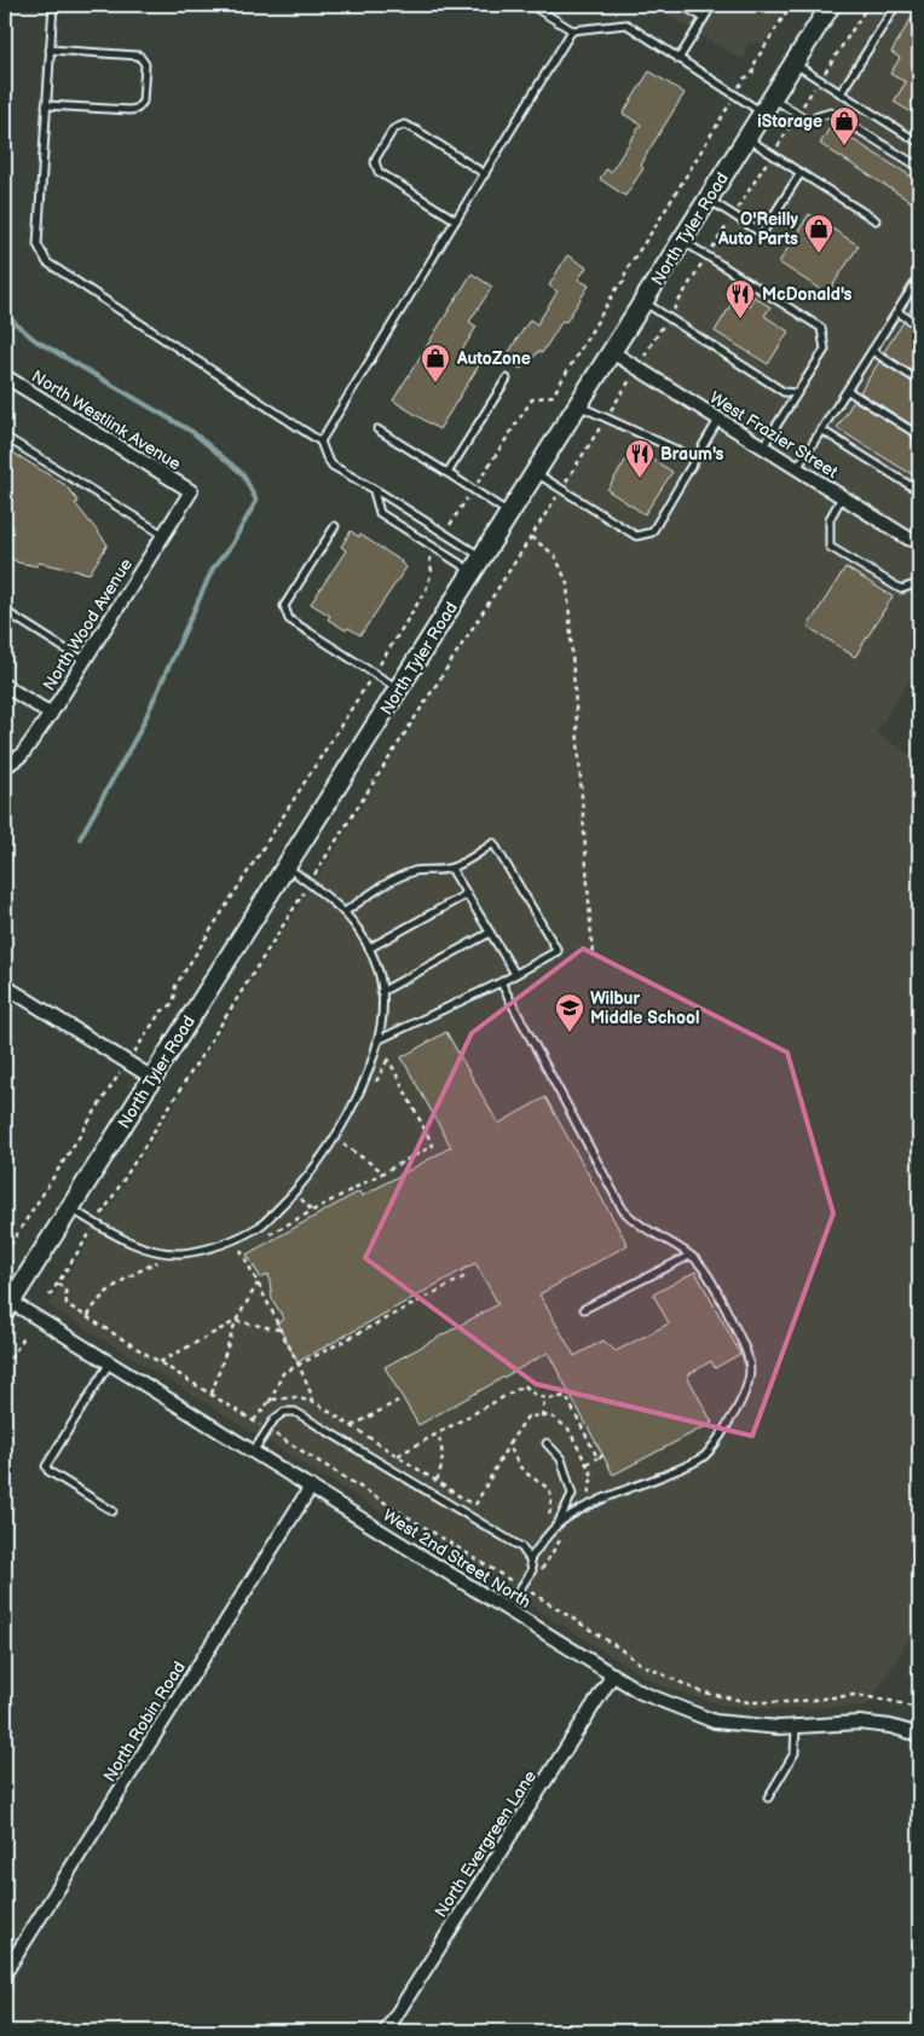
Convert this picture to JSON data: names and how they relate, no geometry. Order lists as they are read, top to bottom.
{
  "streets": {
    "main road": ["North Tyler Road"],
    "street": [
      "North Westlink Avenue",
      "West Frazier Street",
      "North Wood Avenue",
      "West 2nd Street North",
      "North Robin Road",
      "North Evergreen Lane"
    ]
  },
  "crossings": [
    ["North Tyler Road", "West Frazier Street"],
    ["North Tyler Road", "West 2nd Street North"],
    ["North Westlink Avenue", "North Wood Avenue"],
    ["West 2nd Street North", "North Robin Road"],
    ["West 2nd Street North", "North Evergreen Lane"]
  ],
  "places": {
    "shop": ["iStorage", "O'Reilly Auto Parts", "AutoZone"],
    "restaurant": ["McDonald's", "Braum's"],
    "school or university": ["Wilbur Middle School"]
  }
}
